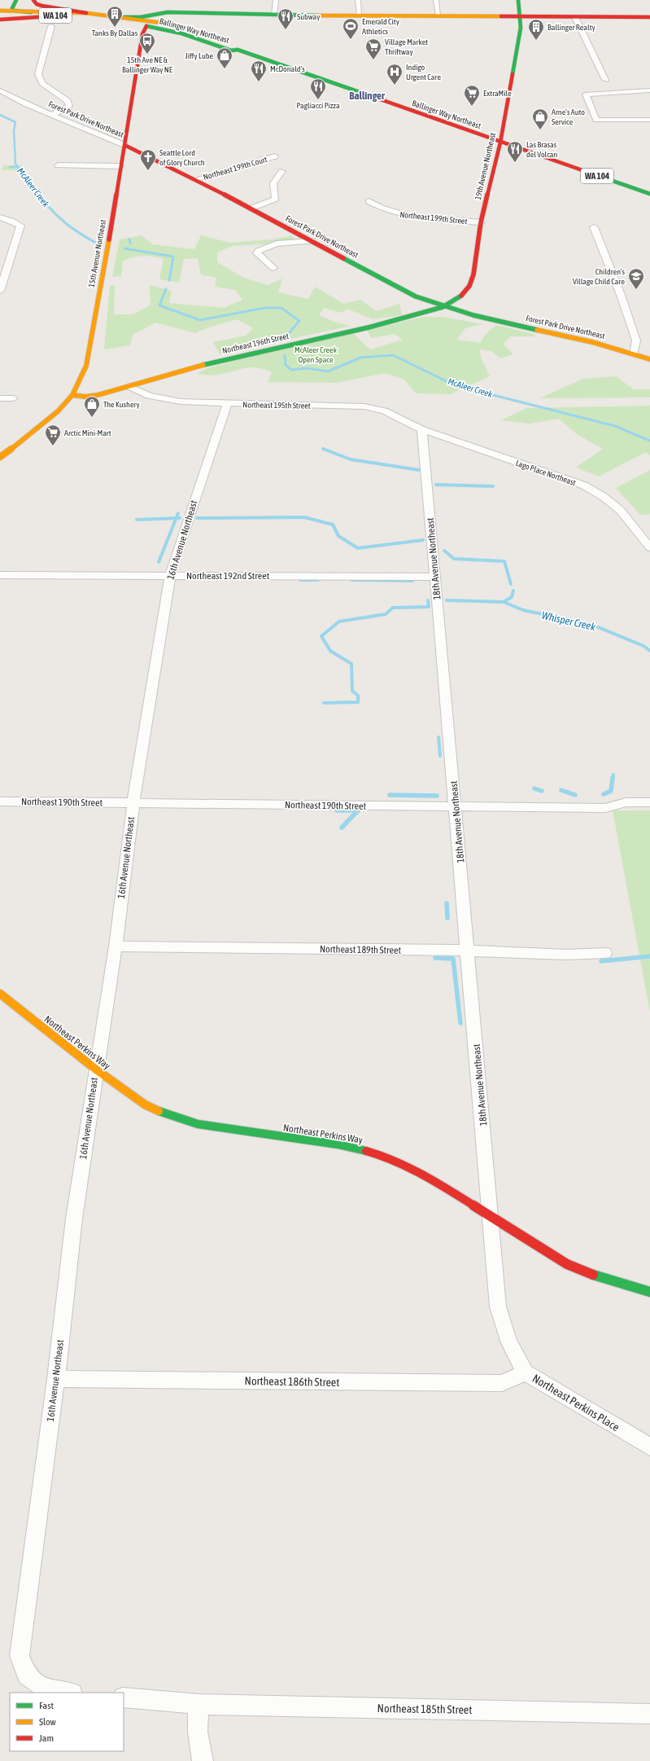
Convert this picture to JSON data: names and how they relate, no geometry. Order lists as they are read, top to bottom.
{
  "streets": {
    "main road": [
      "WA 104",
      "Ballinger Way Northeast",
      "Forest Park Drive Northeast",
      "19th Avenue Northeast",
      "15th Avenue Northeast",
      "Northeast 196th Street",
      "Northeast Perkins Way"
    ],
    "street": [
      "Northeast 199th Court",
      "Northeast 199th Street",
      "Northeast 195th Street",
      "Lago Place Northeast",
      "16th Avenue Northeast",
      "18th Avenue Northeast",
      "Northeast 192nd Street",
      "Northeast 190th Street",
      "Northeast 189th Street",
      "Northeast 186th Street",
      "Northeast Perkins Place",
      "Northeast 185th Street"
    ]
  },
  "crossings": [
    ["WA 104", "Ballinger Way Northeast"],
    ["WA 104", "15th Avenue Northeast"],
    ["Ballinger Way Northeast", "19th Avenue Northeast"],
    ["Ballinger Way Northeast", "15th Avenue Northeast"],
    ["Forest Park Drive Northeast", "19th Avenue Northeast"],
    ["Forest Park Drive Northeast", "Northeast 199th Court"],
    ["Forest Park Drive Northeast", "15th Avenue Northeast"],
    ["Forest Park Drive Northeast", "Northeast 196th Street"],
    ["19th Avenue Northeast", "Northeast 199th Street"],
    ["19th Avenue Northeast", "Northeast 196th Street"],
    ["15th Avenue Northeast", "Northeast 196th Street"],
    ["Northeast 196th Street", "Northeast 195th Street"],
    ["Northeast 195th Street", "Lago Place Northeast"],
    ["Northeast 195th Street", "16th Avenue Northeast"],
    ["Northeast 195th Street", "18th Avenue Northeast"],
    ["Lago Place Northeast", "18th Avenue Northeast"],
    ["16th Avenue Northeast", "Northeast 192nd Street"],
    ["16th Avenue Northeast", "Northeast 190th Street"],
    ["16th Avenue Northeast", "Northeast 189th Street"],
    ["16th Avenue Northeast", "Northeast Perkins Way"],
    ["16th Avenue Northeast", "Northeast 186th Street"],
    ["18th Avenue Northeast", "Northeast 192nd Street"],
    ["18th Avenue Northeast", "Northeast 190th Street"],
    ["18th Avenue Northeast", "Northeast 189th Street"],
    ["18th Avenue Northeast", "Northeast Perkins Way"],
    ["18th Avenue Northeast", "Northeast Perkins Place"],
    ["Northeast Perkins Way", "Northeast Perkins Place"],
    ["Northeast 186th Street", "Northeast Perkins Place"]
  ],
  "districts": ["Ballinger"],
  "water": ["McAleer Creek", "Whisper Creek"],
  "parks": ["McAleer Creek Open Space"],
  "places": {
    "building": ["Tanks By Dallas", "Ballinger Realty"],
    "restaurant": [
      "Subway",
      "McDonald's",
      "Pagliacci Pizza",
      "Las Brasas del Volcan"
    ],
    "sports": ["Emerald City Athletics"],
    "bus stop": ["15th Ave NE & Ballinger Way NE"],
    "supermarket": ["Village Market Thriftway", "ExtraMile", "Arctic Mini-Mart"],
    "shop": ["Jiffy Lube", "Arne’s Auto Service", "The Kushery"],
    "hospital": ["Indigo Urgent Care"],
    "church": ["Seattle Lord of Glory Church"],
    "school or university": ["Children's Village Child Care"]
  },
  "legend": ["Fast", "Slow", "Jam"]
}
